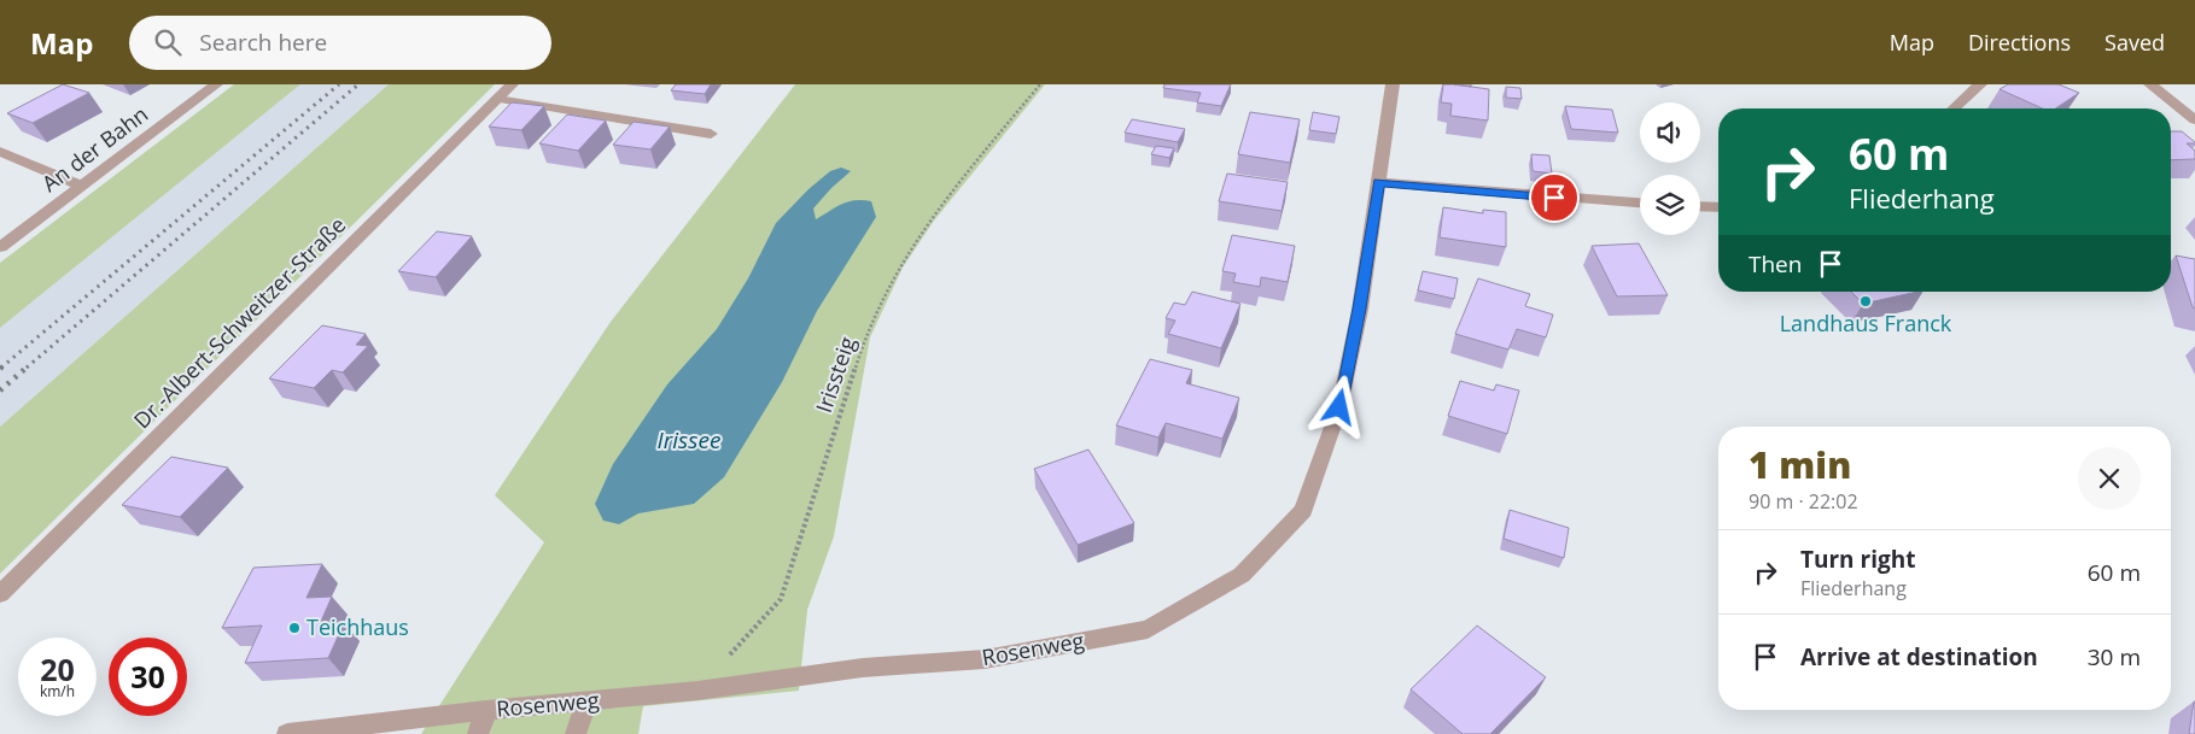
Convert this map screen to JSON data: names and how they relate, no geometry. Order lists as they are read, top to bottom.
{
  "streets": {
    "street": ["An der Bahn", "Dr.-Albert-Schweitzer-Straße", "Rosenweg"],
    "path": ["Irissteig"]
  },
  "crossings": [
    ["Irissteig", "Rosenweg"]
  ],
  "water": ["Irissee"],
  "places": ["Landhaus Franck", "Teichhaus"],
  "page": {
    "header": "Map",
    "search": "Search here",
    "nav": ["Map", "Directions", "Saved"],
    "turn": ["60 m", "Fliederhang"],
    "then": "Then",
    "heading": ["1 min", "90 m · 22:02"],
    "list": [
      {
        "name": "Turn right",
        "note": "Fliederhang",
        "value": "60 m"
      },
      {
        "name": "Arrive at destination",
        "value": "30 m"
      }
    ],
    "speed": "20 km/h",
    "limit": "30"
  }
}
